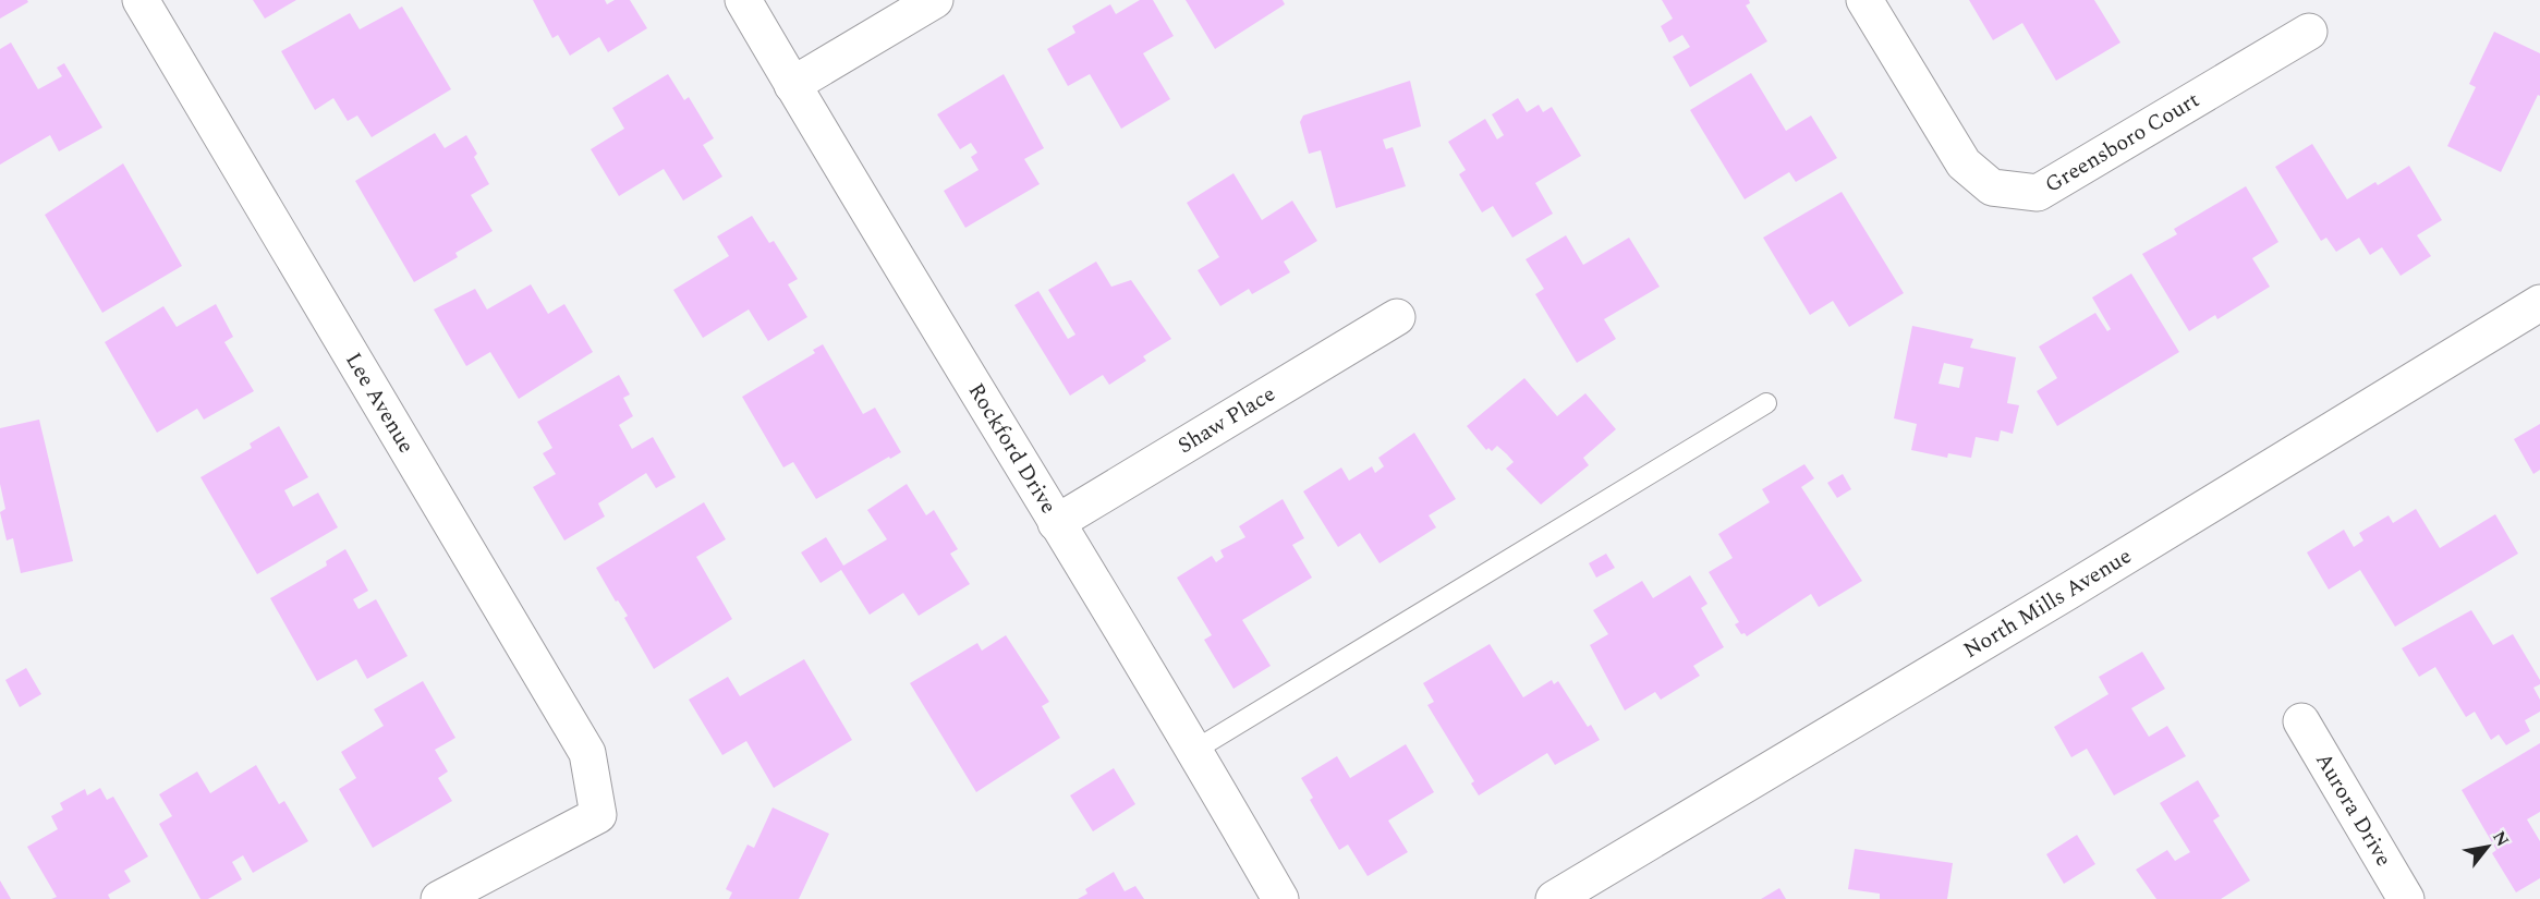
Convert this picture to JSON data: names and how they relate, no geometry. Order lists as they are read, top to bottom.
{
  "streets": {
    "street": [
      "Greensboro Court",
      "Lee Avenue",
      "Shaw Place",
      "Rockford Drive",
      "North Mills Avenue",
      "Aurora Drive"
    ]
  },
  "crossings": [
    ["Shaw Place", "Rockford Drive"]
  ],
  "north": "top right"
}
